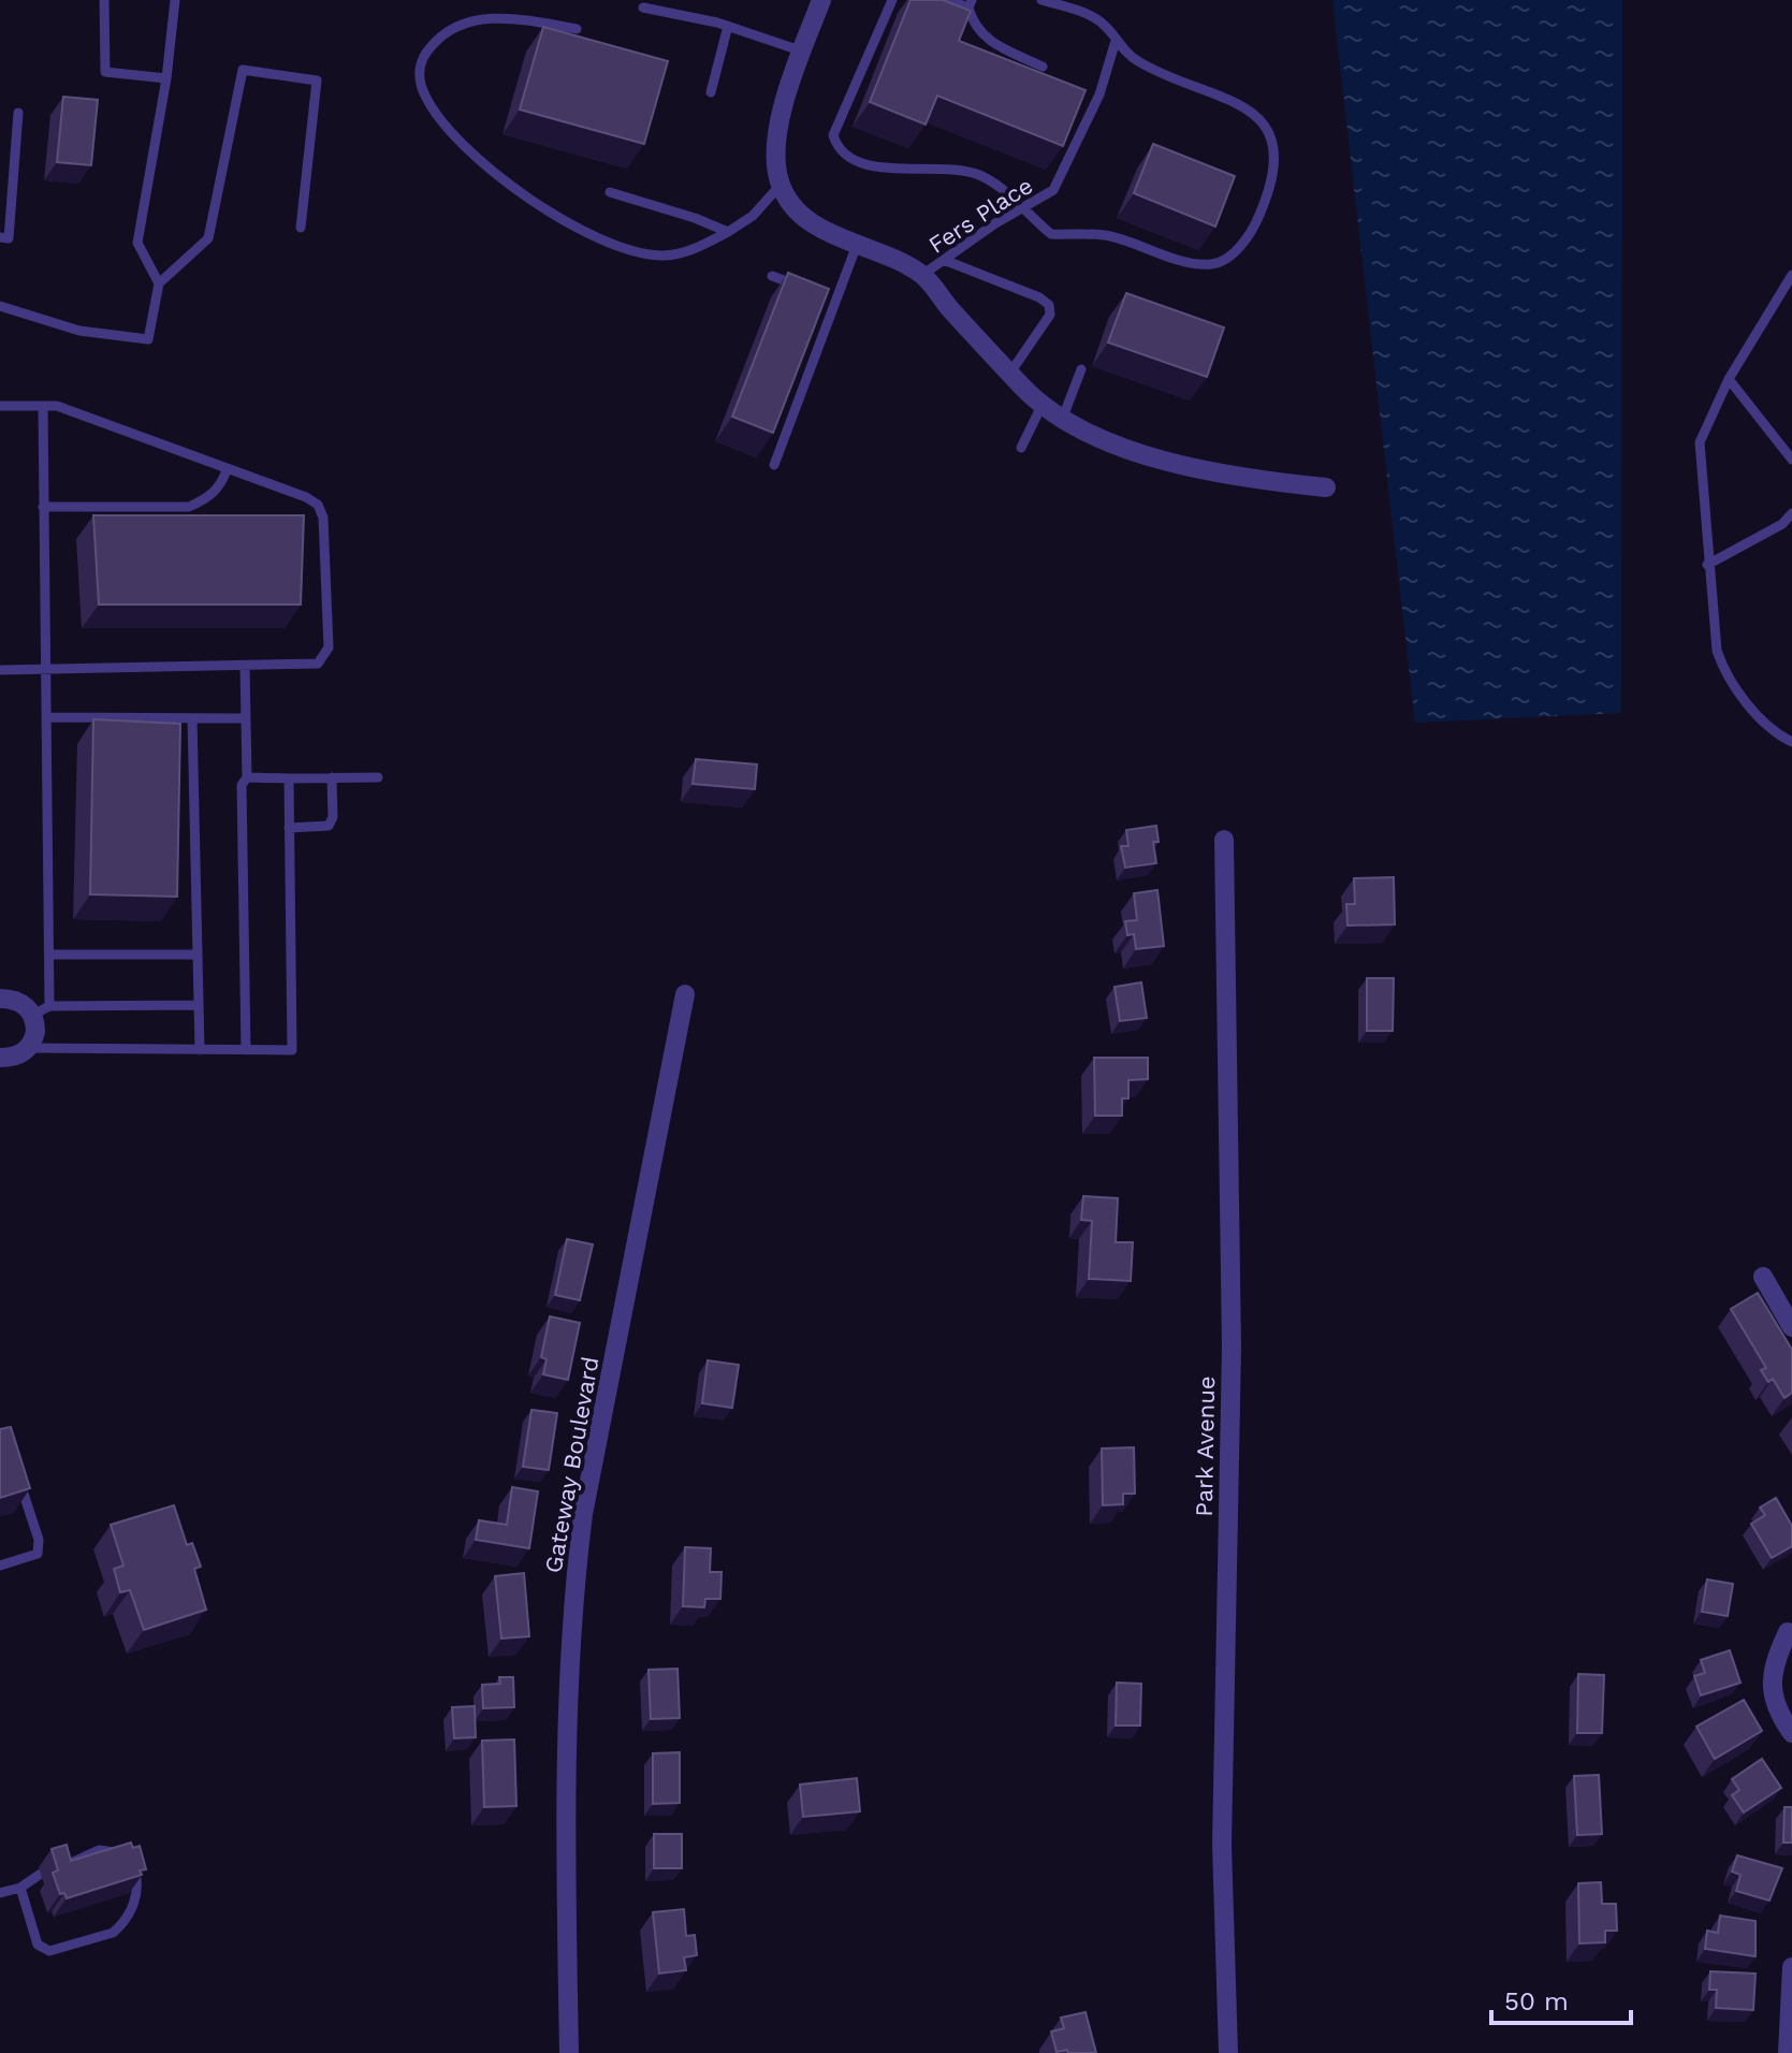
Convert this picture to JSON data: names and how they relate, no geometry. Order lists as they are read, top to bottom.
{
  "streets": {
    "street": ["Park Avenue", "Gateway Boulevard"],
    "lane": ["Fers Place"]
  },
  "scale_bar": "50 m"
}
